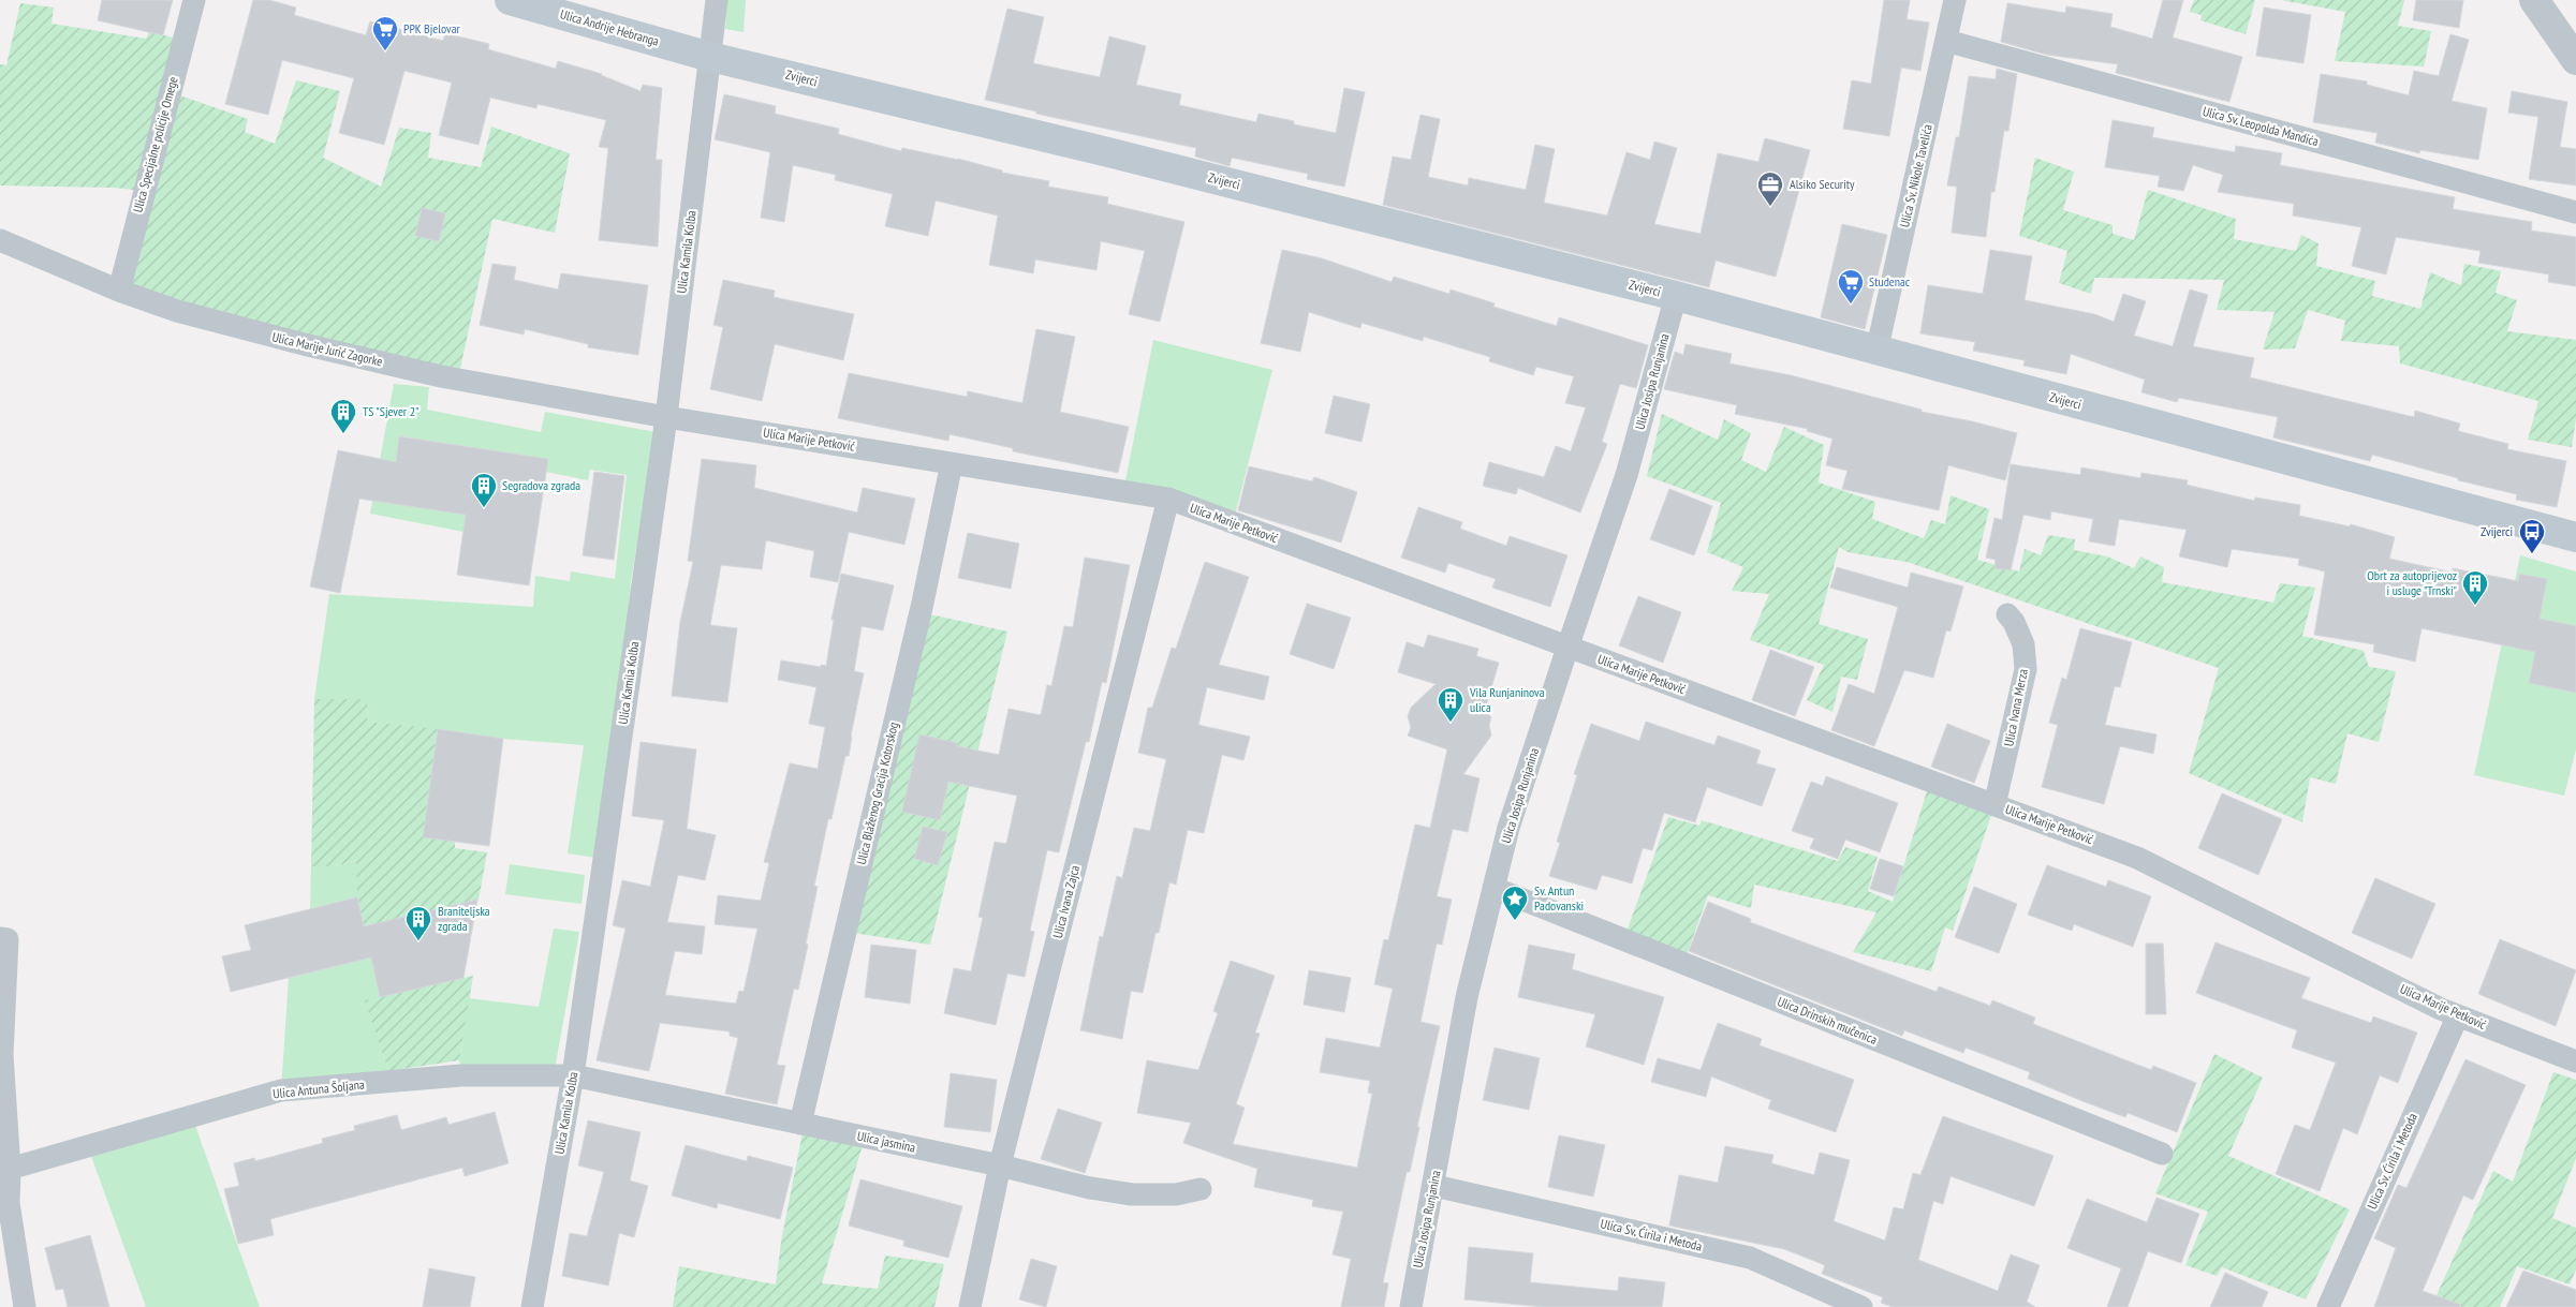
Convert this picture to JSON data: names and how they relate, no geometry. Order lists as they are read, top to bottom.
{
  "streets": {
    "main road": ["Ulica Andrije Hebranga", "Zvijerci"],
    "street": [
      "Ulica Sv. Leopolda Mandića",
      "Ulica Specijalne policije Omege",
      "Ulica Sv. Nikole Tavelića",
      "Ulica Kamila Kolba",
      "Ulica Marije Jurić Zagorke",
      "Ulica Josipa Runjanina",
      "Ulica Marije Petković",
      "Ulica Ivana Merza",
      "Ulica Blaženog Gracija Kotorskog",
      "Ulica Ivana Zajca",
      "Ulica Drinskih mučenica",
      "Ulica Antuna Šoljana",
      "Ulica jasmina",
      "Ulica Sv. Ćirila i Metoda"
    ]
  },
  "crossings": [
    ["Ulica Andrije Hebranga", "Zvijerci"],
    ["Ulica Andrije Hebranga", "Ulica Kamila Kolba"],
    ["Zvijerci", "Ulica Sv. Nikole Tavelića"],
    ["Zvijerci", "Ulica Kamila Kolba"],
    ["Zvijerci", "Ulica Josipa Runjanina"],
    ["Ulica Sv. Leopolda Mandića", "Ulica Sv. Nikole Tavelića"],
    ["Ulica Specijalne policije Omege", "Ulica Marije Jurić Zagorke"],
    ["Ulica Kamila Kolba", "Ulica Marije Jurić Zagorke"],
    ["Ulica Kamila Kolba", "Ulica Marije Petković"],
    ["Ulica Kamila Kolba", "Ulica Antuna Šoljana"],
    ["Ulica Kamila Kolba", "Ulica jasmina"],
    ["Ulica Marije Jurić Zagorke", "Ulica Marije Petković"],
    ["Ulica Josipa Runjanina", "Ulica Marije Petković"],
    ["Ulica Josipa Runjanina", "Ulica Drinskih mučenica"],
    ["Ulica Josipa Runjanina", "Ulica Sv. Ćirila i Metoda"],
    ["Ulica Marije Petković", "Ulica Ivana Merza"],
    ["Ulica Marije Petković", "Ulica Blaženog Gracija Kotorskog"],
    ["Ulica Marije Petković", "Ulica Ivana Zajca"],
    ["Ulica Marije Petković", "Ulica Sv. Ćirila i Metoda"],
    ["Ulica Blaženog Gracija Kotorskog", "Ulica jasmina"],
    ["Ulica Ivana Zajca", "Ulica jasmina"],
    ["Ulica Antuna Šoljana", "Ulica jasmina"]
  ],
  "places": {
    "supermarket": ["PPK Bjelovar", "Studenac"],
    "office": ["Alsiko Security"],
    "building": [
      "TS \"Sjever 2\"",
      "Segradova zgrada",
      "Obrt za autoprijevoz i usluge \"Trnski\"",
      "Vila Runjaninova ulica",
      "Braniteljska zgrada"
    ],
    "bus stop": ["Zvijerci"],
    "place": ["Sv. Antun Padovanski"]
  }
}
